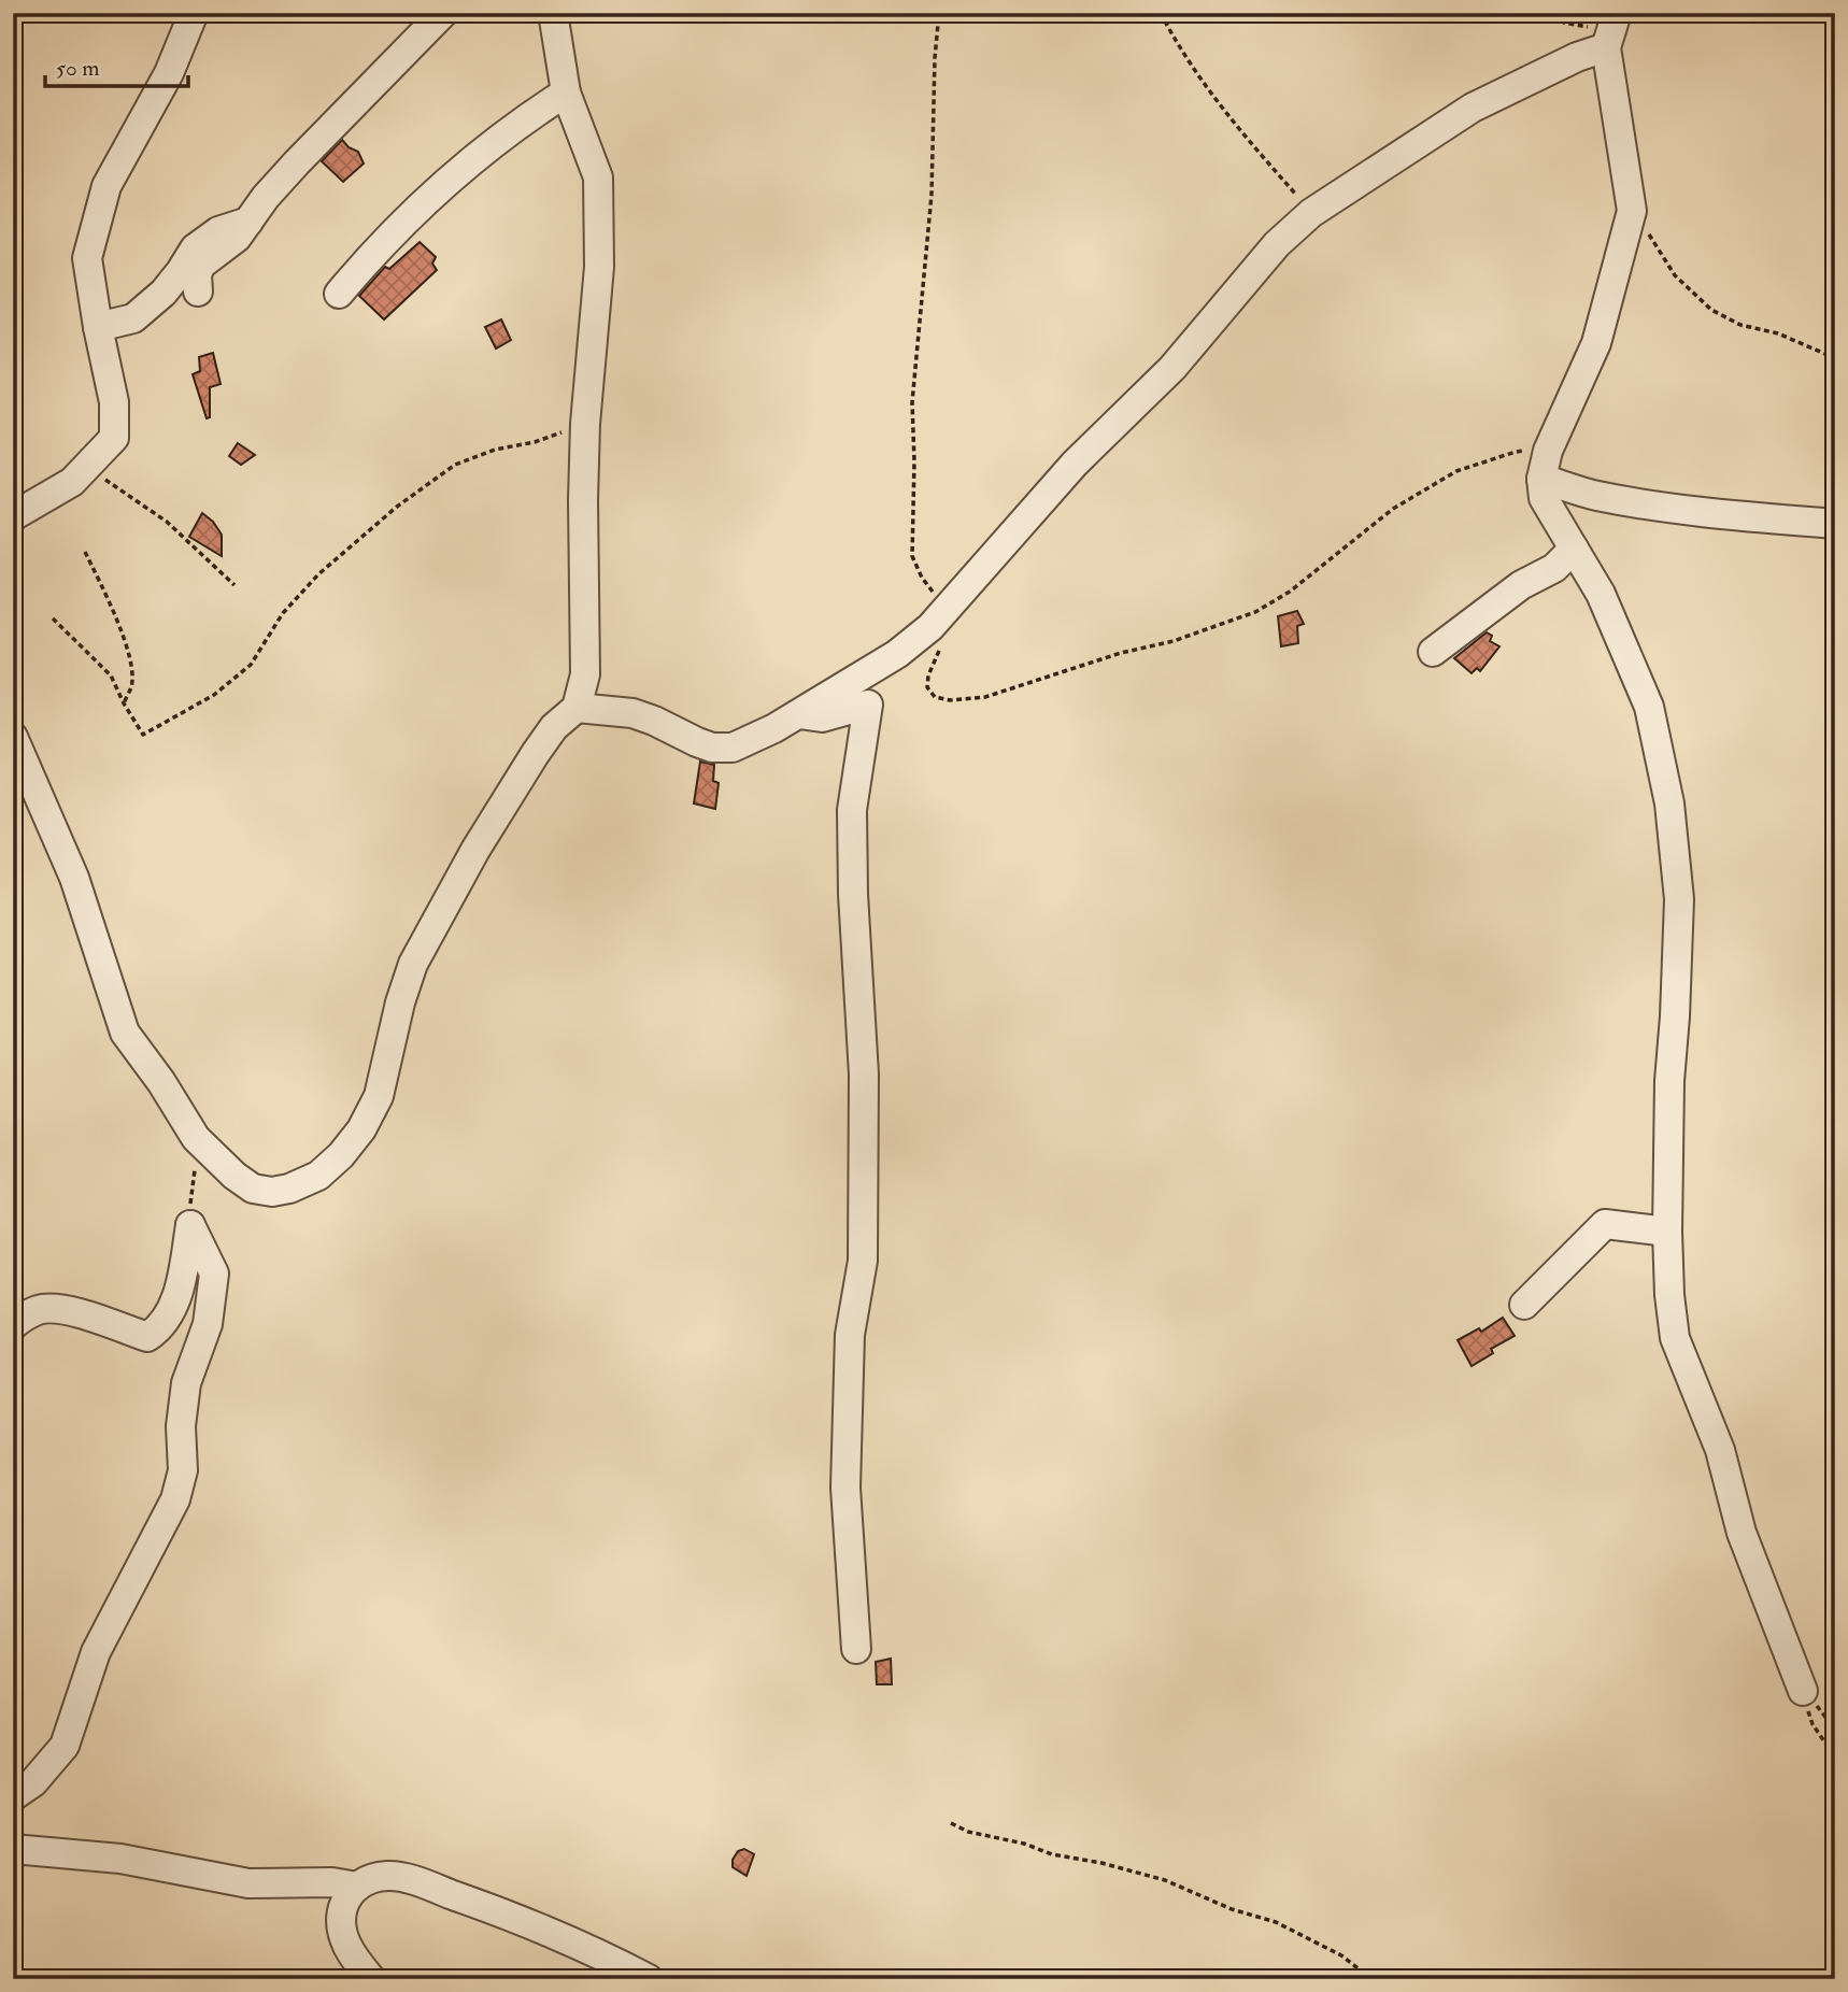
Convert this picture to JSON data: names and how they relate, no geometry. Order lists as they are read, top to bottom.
{
  "scale_bar": "50 m"
}
